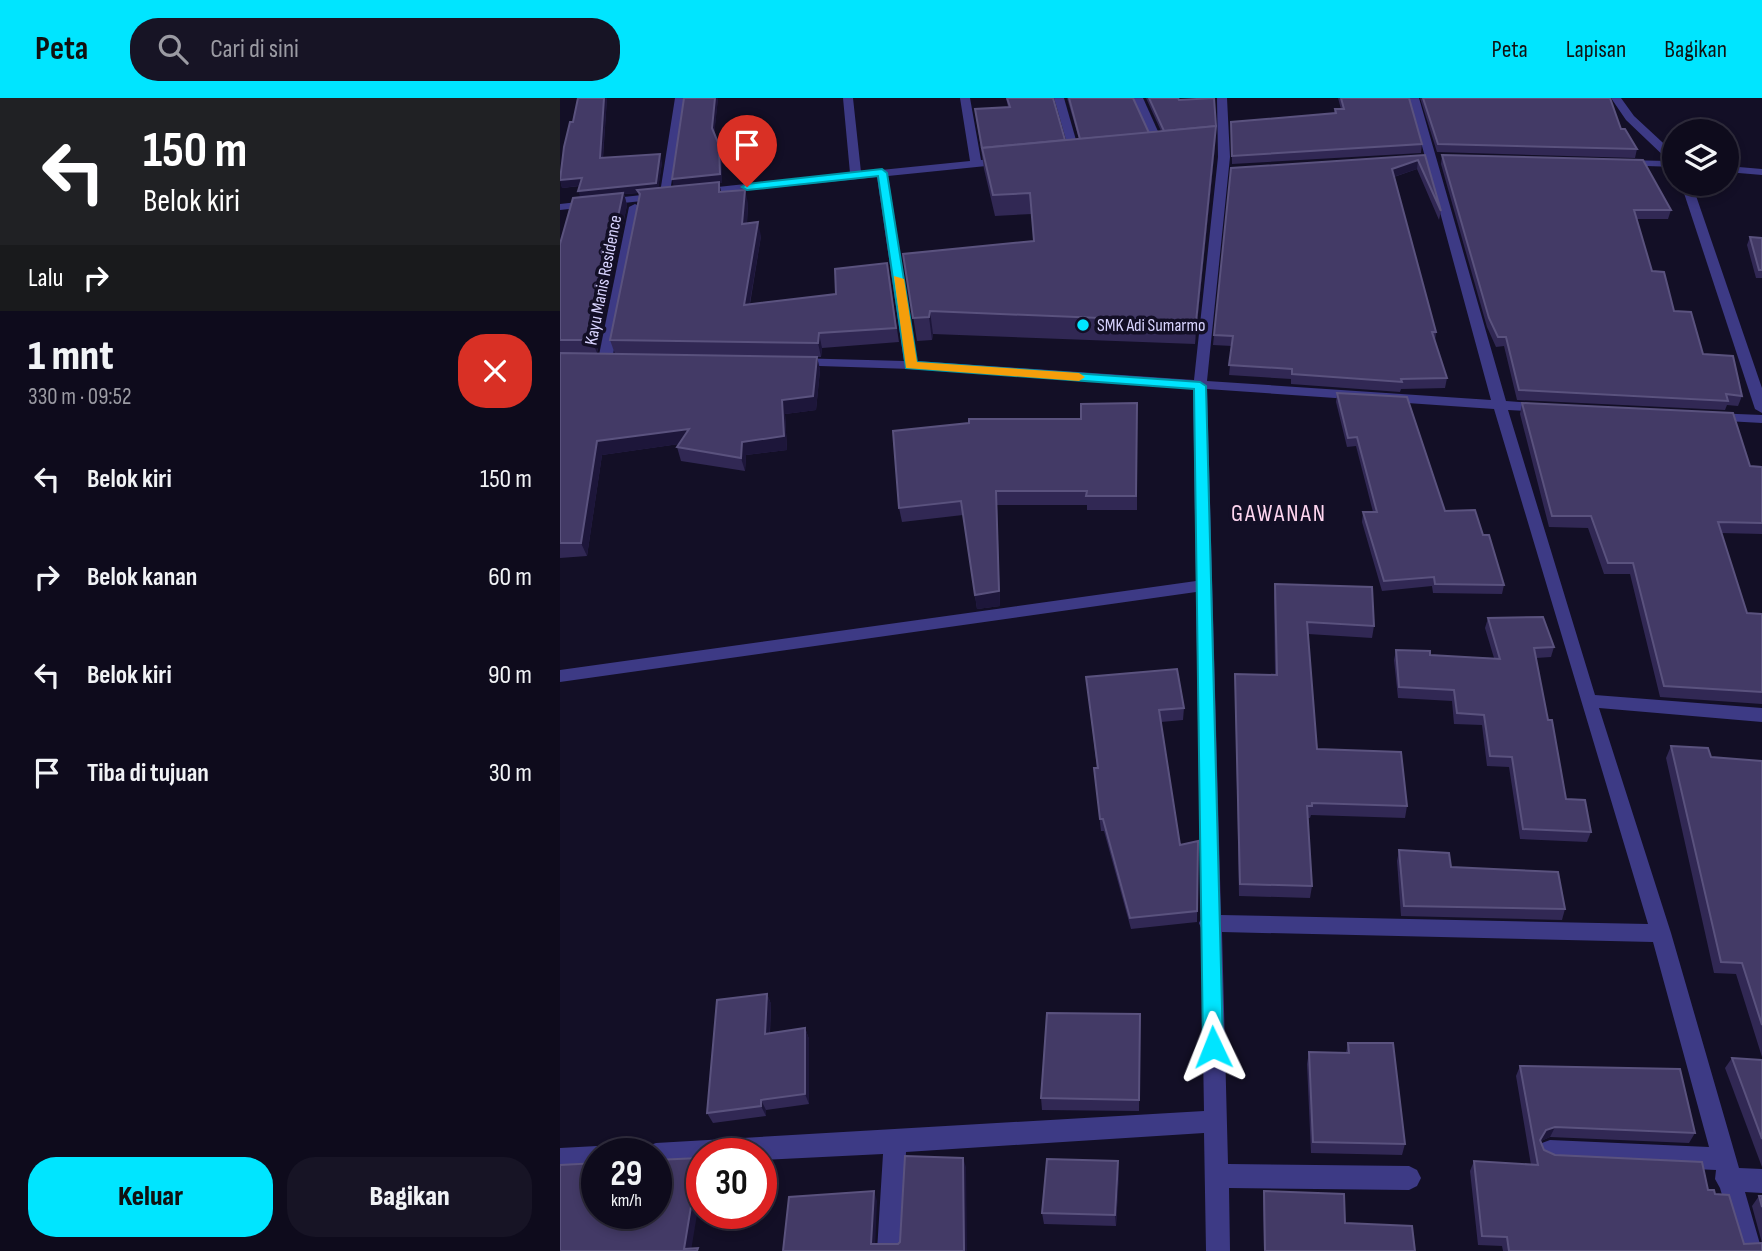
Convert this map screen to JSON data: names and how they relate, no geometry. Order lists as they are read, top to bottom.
{
  "streets": {
    "street": ["Kayu Manis Residence"]
  },
  "districts": ["GAWANAN"],
  "places": ["SMK Adi Sumarmo"],
  "page": {
    "header": "Peta",
    "search": "Cari di sini",
    "nav": ["Peta", "Lapisan", "Bagikan"],
    "turn": ["150 m", "Belok kiri"],
    "then": "Lalu",
    "heading": ["1 mnt", "330 m · 09:52"],
    "list": [
      {
        "name": "Belok kiri",
        "value": "150 m"
      },
      {
        "name": "Belok kanan",
        "value": "60 m"
      },
      {
        "name": "Belok kiri",
        "value": "90 m"
      },
      {
        "name": "Tiba di tujuan",
        "value": "30 m"
      }
    ],
    "speed": "29 km/h",
    "limit": "30",
    "buttons": ["Keluar", "Bagikan"]
  }
}
